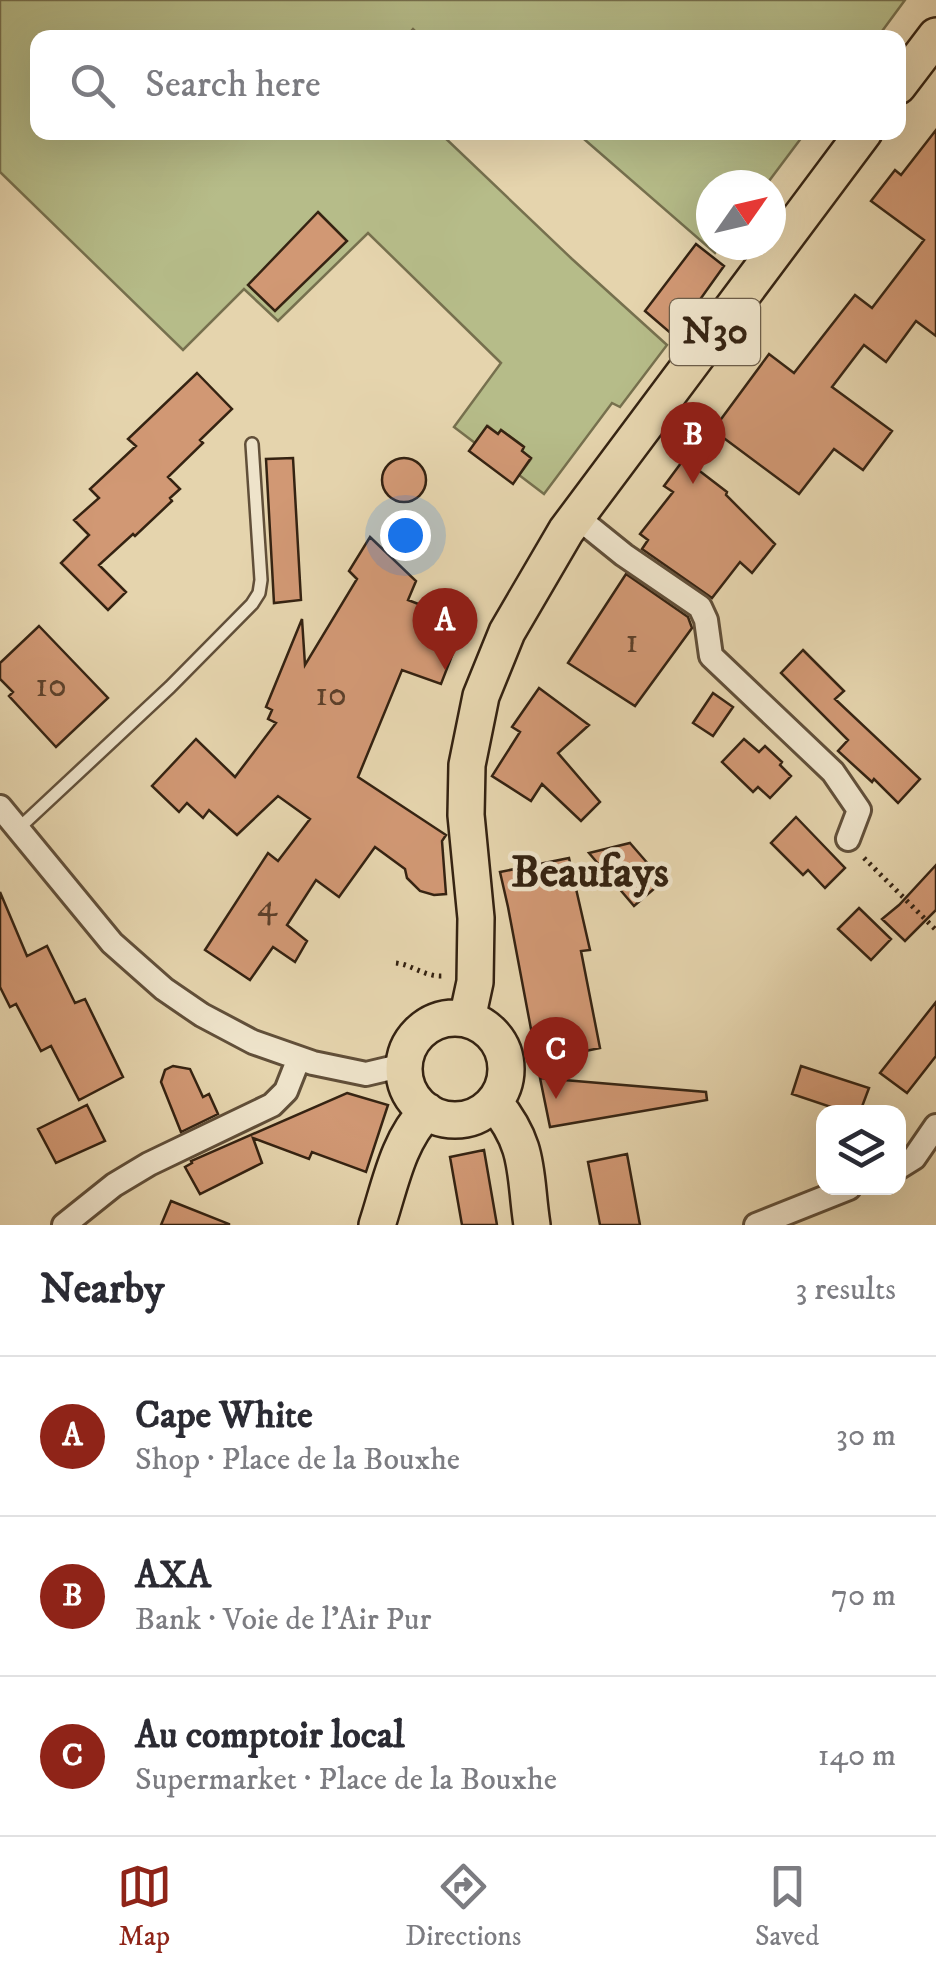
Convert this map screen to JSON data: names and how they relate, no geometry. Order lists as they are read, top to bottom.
{
  "streets": {
    "main road": ["N30"]
  },
  "districts": ["Beaufays"],
  "house_numbers": [
    "1",
    "10",
    "10",
    "4"
  ],
  "north": "top right",
  "page": {
    "search": "Search here",
    "pins": ["B", "A", "C"],
    "heading": ["Nearby", "3 results"],
    "list": [
      {
        "mark": "A",
        "name": "Cape White",
        "note": "Shop · Place de la Bouxhe",
        "value": "30 m"
      },
      {
        "mark": "B",
        "name": "AXA",
        "note": "Bank · Voie de l'Air Pur",
        "value": "70 m"
      },
      {
        "mark": "C",
        "name": "Au comptoir local",
        "note": "Supermarket · Place de la Bouxhe",
        "value": "140 m"
      }
    ],
    "nav": ["Map", "Directions", "Saved"]
  }
}
